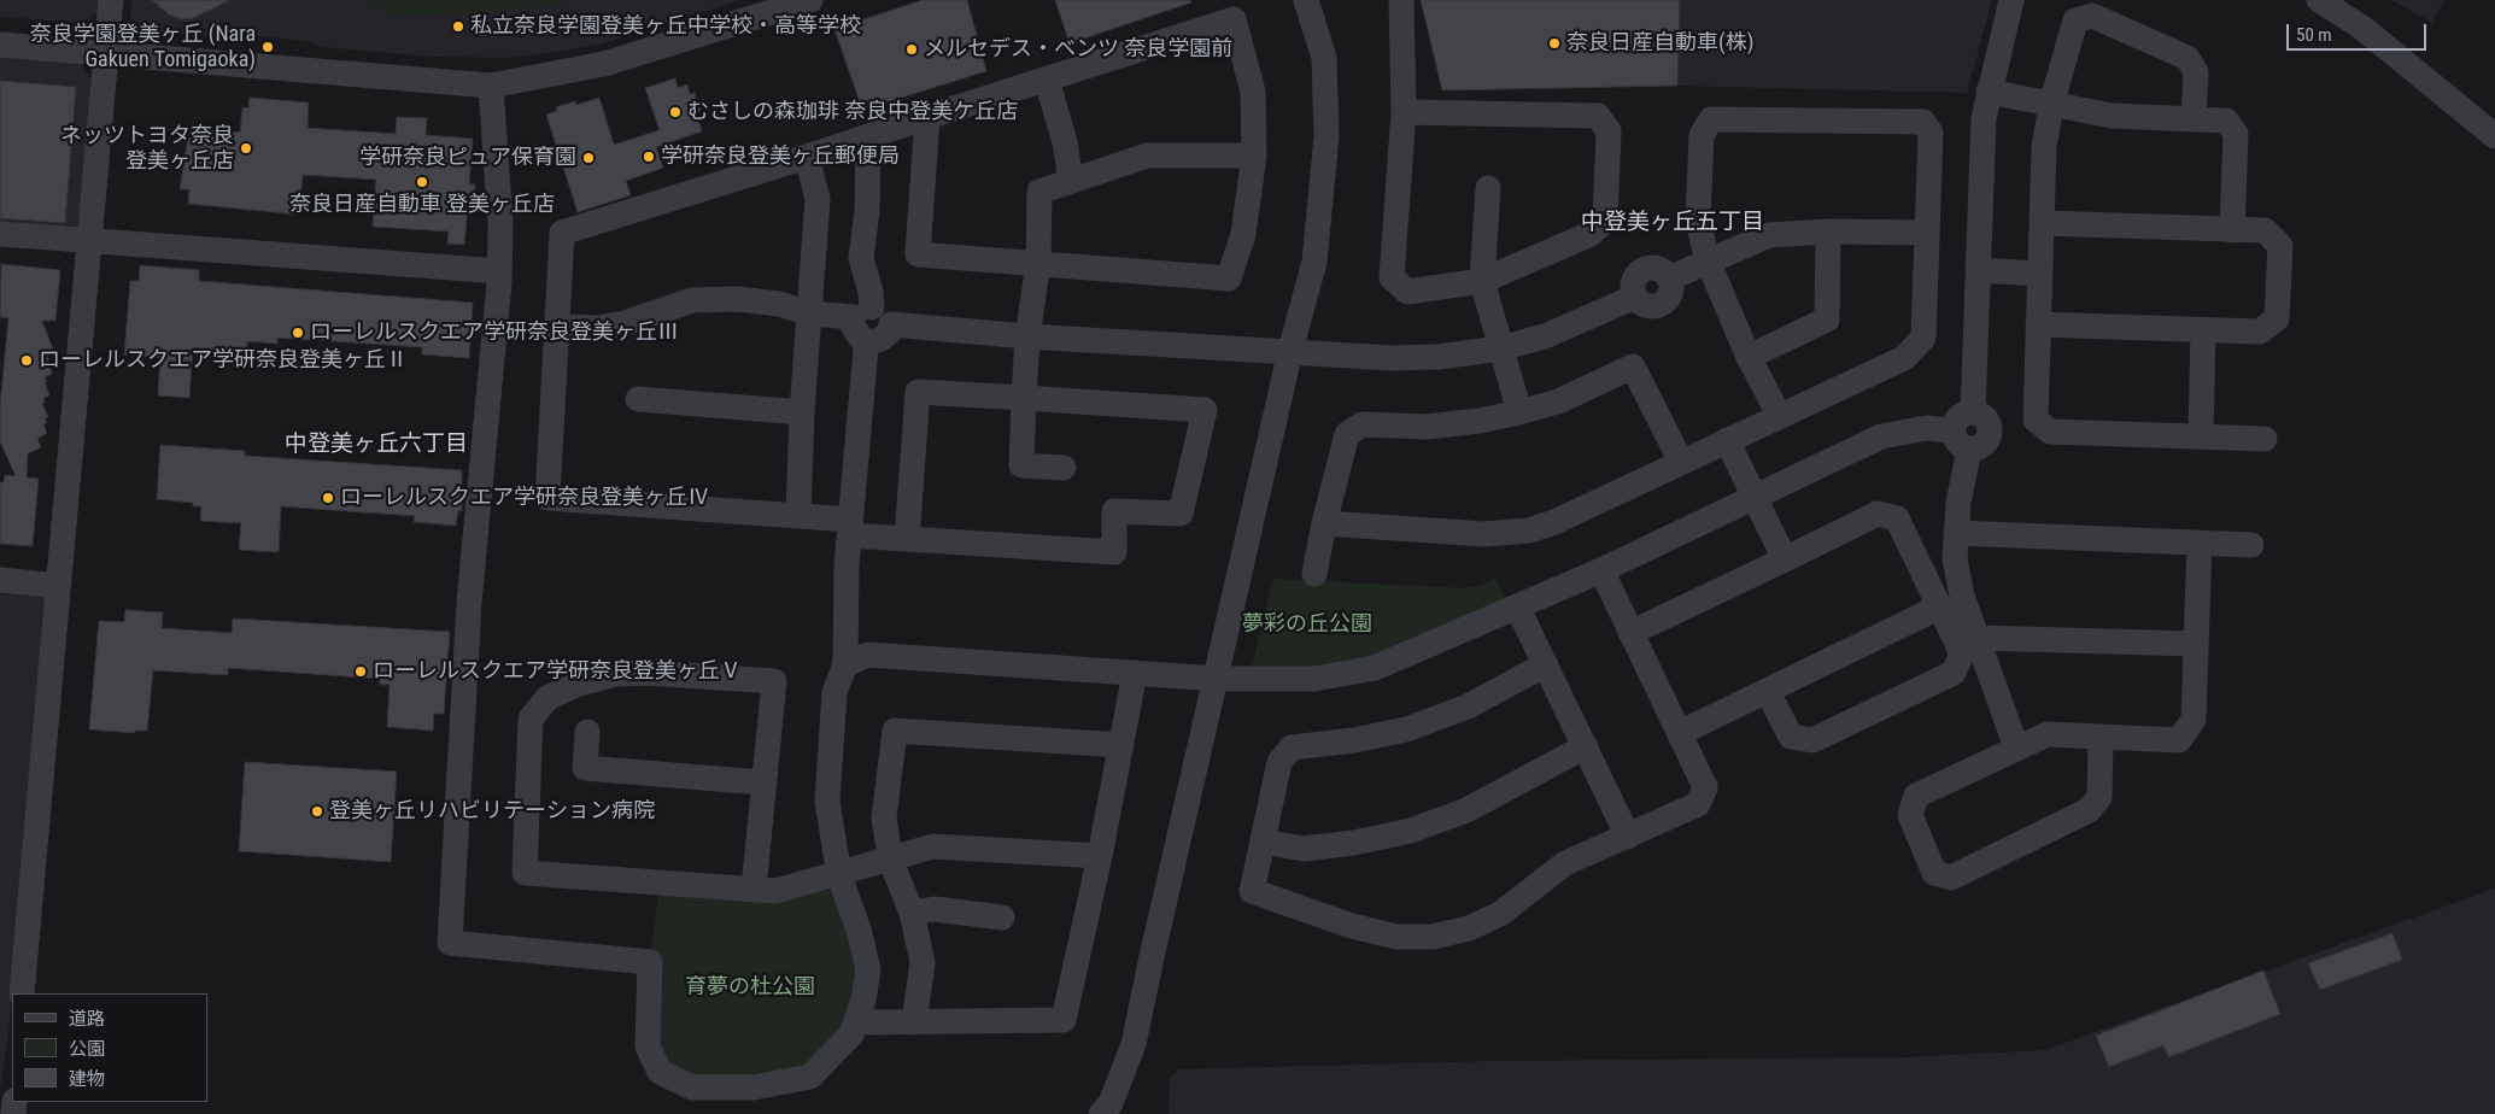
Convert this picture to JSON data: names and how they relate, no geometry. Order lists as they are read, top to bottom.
{
  "districts": ["中登美ヶ丘五丁目", "中登美ヶ丘六丁目"],
  "parks": ["夢彩の丘公園", "育夢の杜公園"],
  "places": [
    "私立奈良学園登美ヶ丘中学校・高等学校",
    "奈良日産自動車(株)",
    "奈良学園登美ヶ丘 (Nara Gakuen Tomigaoka)",
    "メルセデス・ベンツ 奈良学園前",
    "むさしの森珈琲 奈良中登美ケ丘店",
    "ネッツトヨタ奈良 登美ヶ丘店",
    "学研奈良登美ヶ丘郵便局",
    "学研奈良ピュア保育園",
    "奈良日産自動車 登美ヶ丘店",
    "ローレルスクエア学研奈良登美ヶ丘Ⅲ",
    "ローレルスクエア学研奈良登美ヶ丘Ⅱ",
    "ローレルスクエア学研奈良登美ヶ丘Ⅳ",
    "ローレルスクエア学研奈良登美ヶ丘Ⅴ",
    "登美ヶ丘リハビリテーション病院"
  ],
  "legend": ["道路", "公園", "建物"],
  "scale_bar": "50 m"
}
